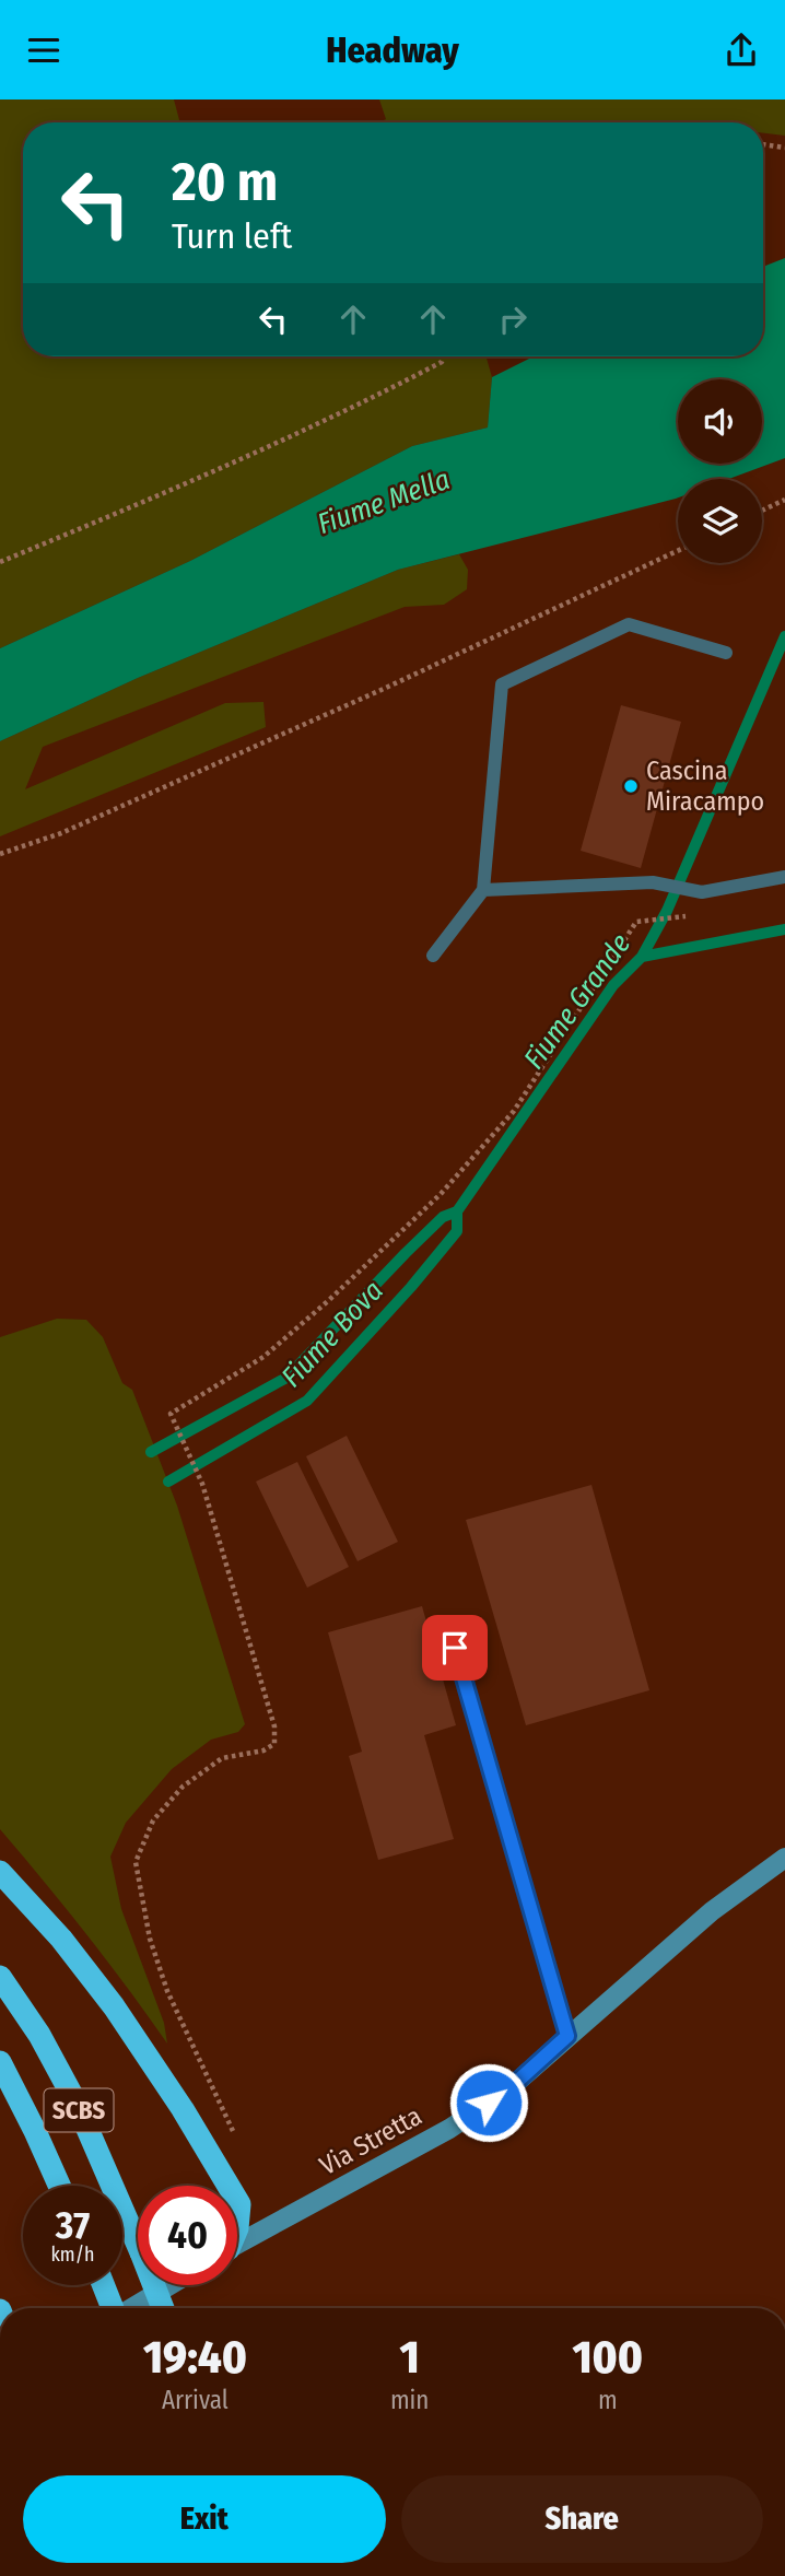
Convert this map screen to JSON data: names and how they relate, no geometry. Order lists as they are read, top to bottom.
{
  "streets": {
    "highway": ["SCBS"],
    "street": ["Via Stretta"]
  },
  "water": ["Fiume Mella", "Fiume Grande", "Fiume Bova"],
  "places": ["Cascina Miracampo"],
  "page": {
    "header": "Headway",
    "turn": ["20 m", "Turn left"],
    "speed": "37 km/h",
    "limit": "40",
    "eta": [
      "19:40",
      "Arrival",
      "1",
      "min",
      "100",
      "m"
    ],
    "buttons": ["Exit", "Share"]
  }
}
